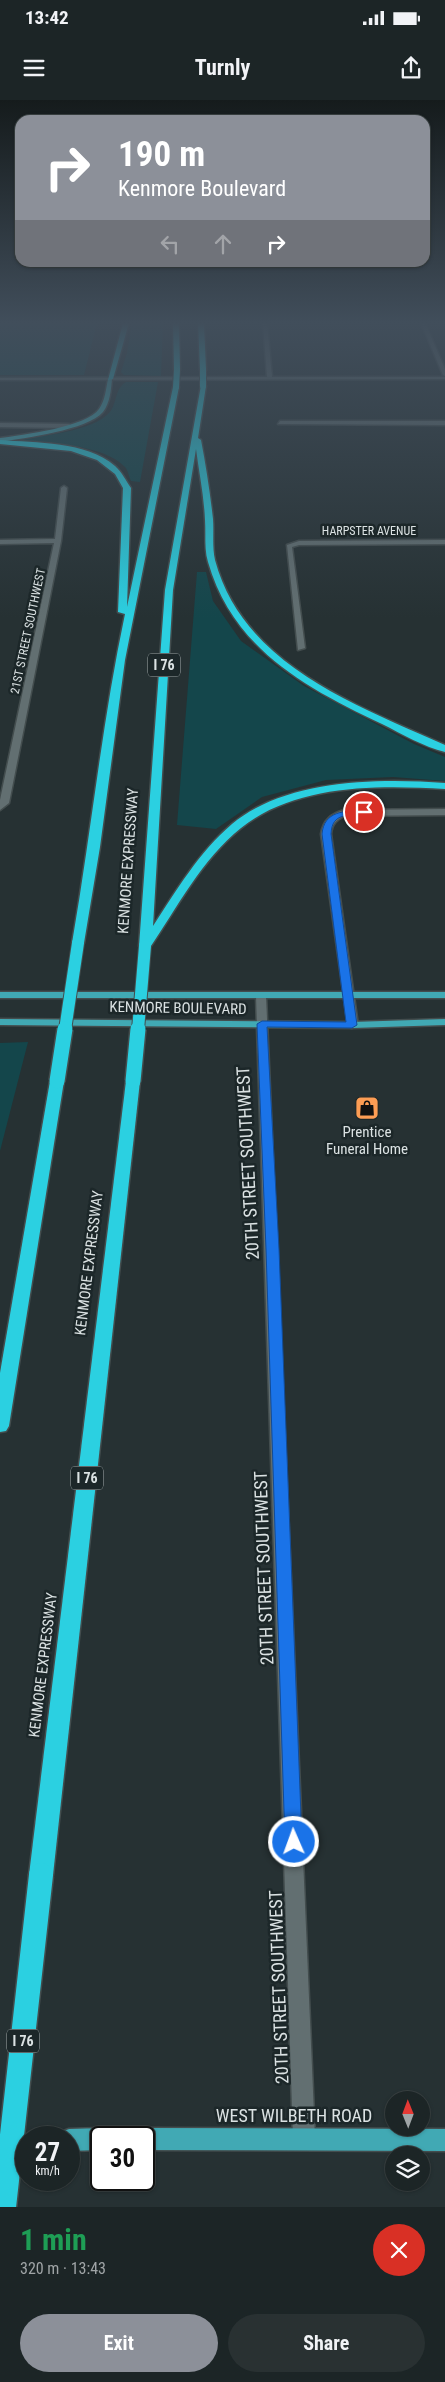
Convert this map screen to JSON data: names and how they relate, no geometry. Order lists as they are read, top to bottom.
{
  "streets": {
    "highway": ["I 76", "KENMORE EXPRESSWAY"],
    "main road": ["KENMORE BOULEVARD", "WEST WILBETH ROAD"],
    "street": ["HARPSTER AVENUE", "21ST STREET SOUTHWEST", "20TH STREET SOUTHWEST"]
  },
  "crossings": [
    ["KENMORE BOULEVARD", "20TH STREET SOUTHWEST"],
    ["20TH STREET SOUTHWEST", "WEST WILBETH ROAD"]
  ],
  "places": {
    "shop": ["Prentice Funeral Home"]
  },
  "north": "top",
  "page": {
    "status": "13:42",
    "header": "Turnly",
    "turn": ["190 m", "Kenmore Boulevard"],
    "speed": "27 km/h",
    "limit": "30",
    "heading": ["1 min", "320 m · 13:43"],
    "buttons": ["Exit", "Share"]
  }
}
